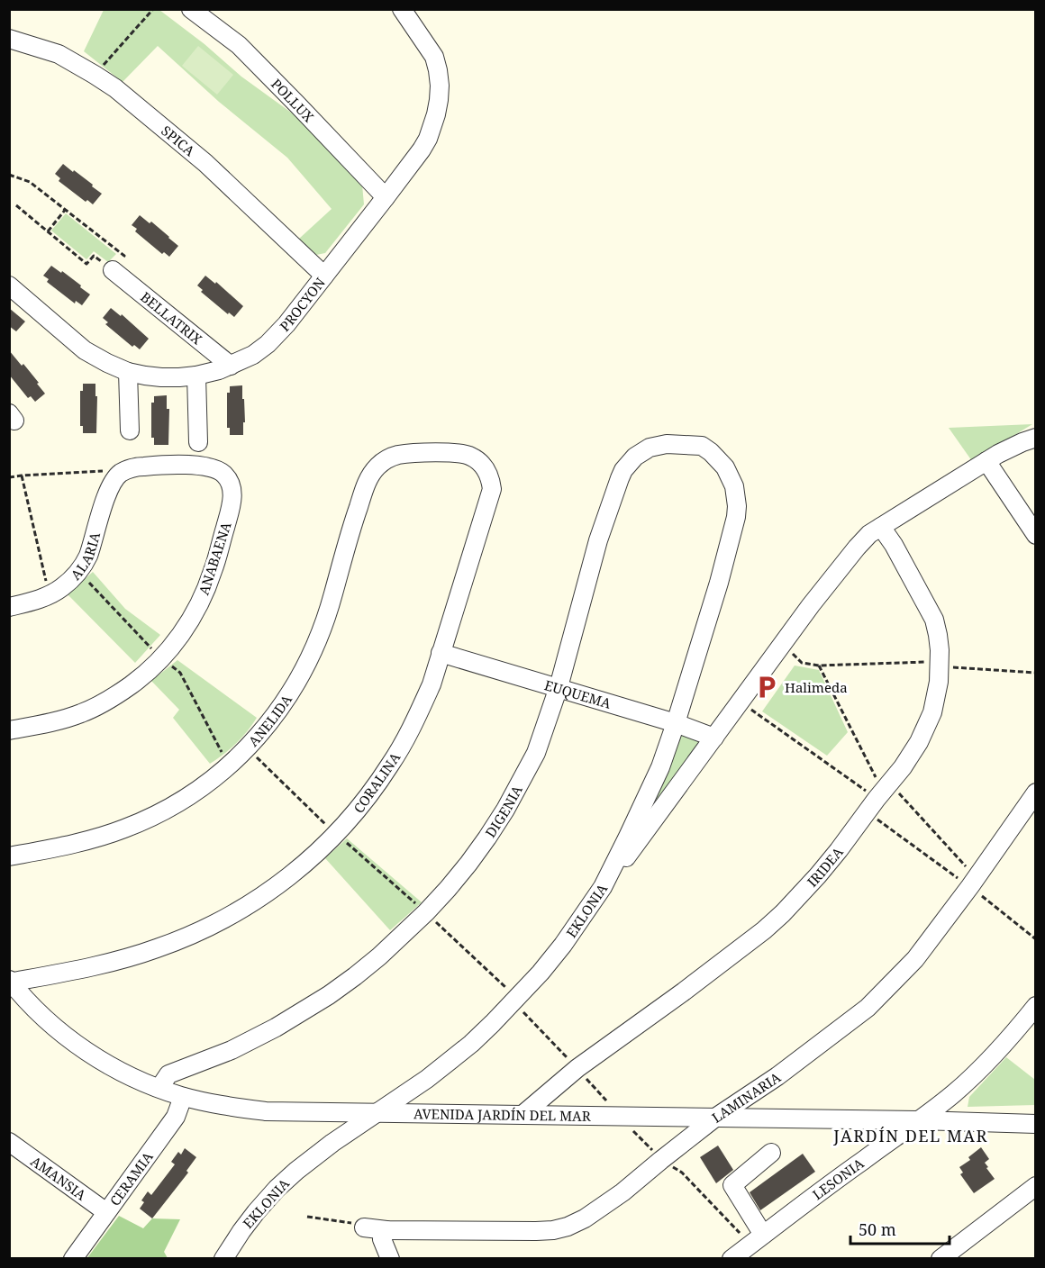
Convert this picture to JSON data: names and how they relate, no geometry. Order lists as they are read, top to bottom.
{
  "streets": {
    "street": [
      "POLLUX",
      "SPICA",
      "PROCYON",
      "BELLATRIX",
      "ALARIA",
      "ANABAENA",
      "EUQUEMA",
      "ANELIDA",
      "CORALINA",
      "DIGENIA",
      "IRIDEA",
      "EKLONIA",
      "LAMINARIA",
      "AVENIDA JARDÍN DEL MAR",
      "AMANSIA",
      "CERAMIA",
      "LESONIA"
    ]
  },
  "crossings": [
    ["POLLUX", "PROCYON"],
    ["SPICA", "PROCYON"],
    ["PROCYON", "BELLATRIX"],
    ["ALARIA", "ANABAENA"],
    ["EUQUEMA", "CORALINA"],
    ["EUQUEMA", "DIGENIA"],
    ["EUQUEMA", "EKLONIA"],
    ["ANELIDA", "CORALINA"],
    ["CORALINA", "AVENIDA JARDÍN DEL MAR"],
    ["DIGENIA", "EKLONIA"],
    ["DIGENIA", "AVENIDA JARDÍN DEL MAR"],
    ["IRIDEA", "AVENIDA JARDÍN DEL MAR"],
    ["EKLONIA", "AVENIDA JARDÍN DEL MAR"],
    ["LAMINARIA", "AVENIDA JARDÍN DEL MAR"],
    ["AVENIDA JARDÍN DEL MAR", "CERAMIA"],
    ["AVENIDA JARDÍN DEL MAR", "LESONIA"],
    ["AMANSIA", "CERAMIA"]
  ],
  "districts": ["JARDÍN DEL MAR"],
  "places": {
    "parking": ["Halimeda"]
  },
  "scale_bar": "50 m"
}
